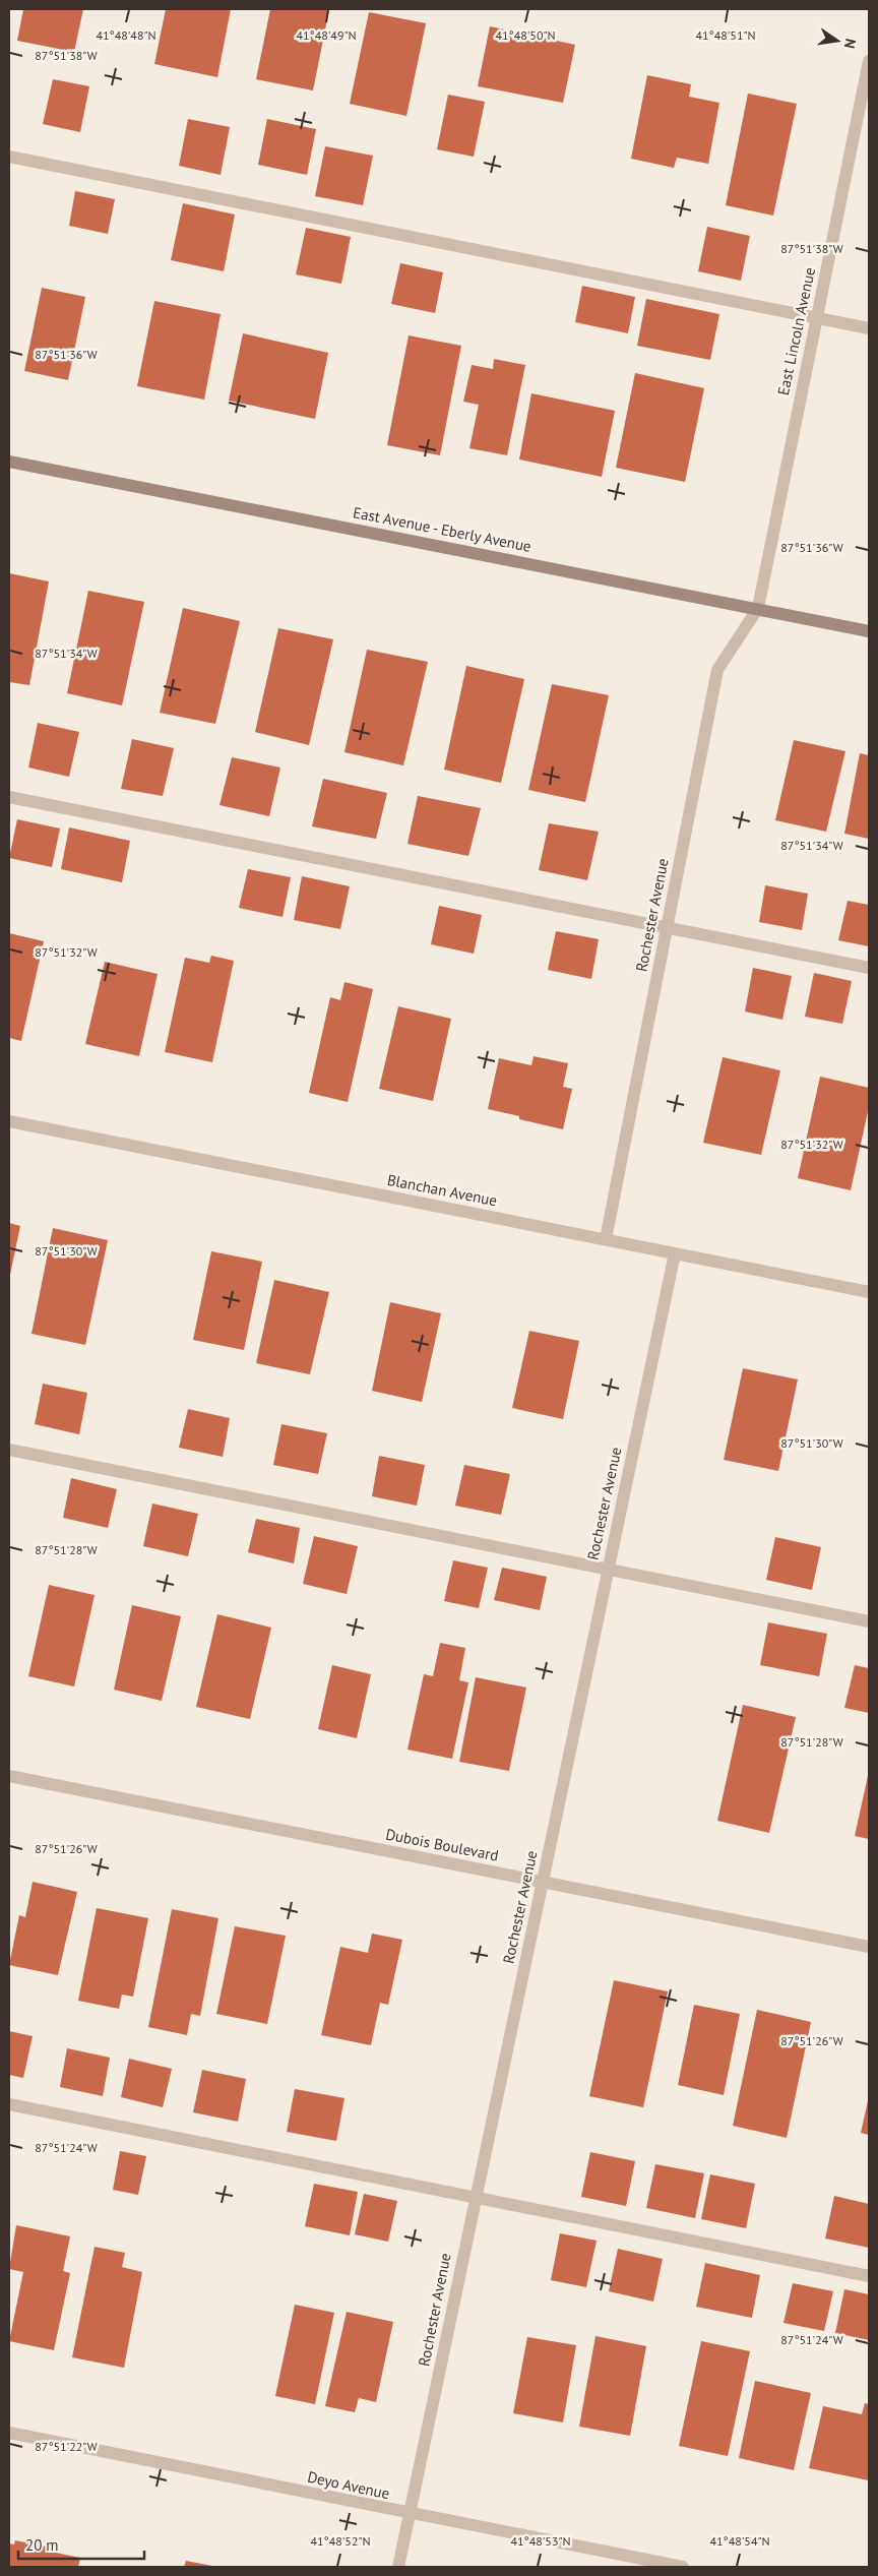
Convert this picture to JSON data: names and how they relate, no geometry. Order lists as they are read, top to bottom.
{
  "streets": {
    "main road": ["East Avenue - Eberly Avenue"],
    "street": [
      "East Lincoln Avenue",
      "Rochester Avenue",
      "Blanchan Avenue",
      "Dubois Boulevard",
      "Deyo Avenue"
    ]
  },
  "crossings": [
    ["East Lincoln Avenue", "East Avenue - Eberly Avenue"],
    ["East Lincoln Avenue", "Rochester Avenue"],
    ["East Avenue - Eberly Avenue", "Rochester Avenue"],
    ["Rochester Avenue", "Blanchan Avenue"],
    ["Rochester Avenue", "Dubois Boulevard"],
    ["Rochester Avenue", "Deyo Avenue"]
  ],
  "scale_bar": "20 m",
  "north": "right",
  "coordinates": [
    "41°48'48\"N",
    "41°48'49\"N",
    "41°48'50\"N",
    "41°48'51\"N",
    "87°51'38\"W",
    "87°51'36\"W",
    "87°51'34\"W",
    "87°51'32\"W",
    "87°51'30\"W",
    "87°51'28\"W",
    "87°51'26\"W",
    "87°51'24\"W",
    "87°51'22\"W",
    "41°48'52\"N",
    "41°48'53\"N",
    "41°48'54\"N"
  ]
}
